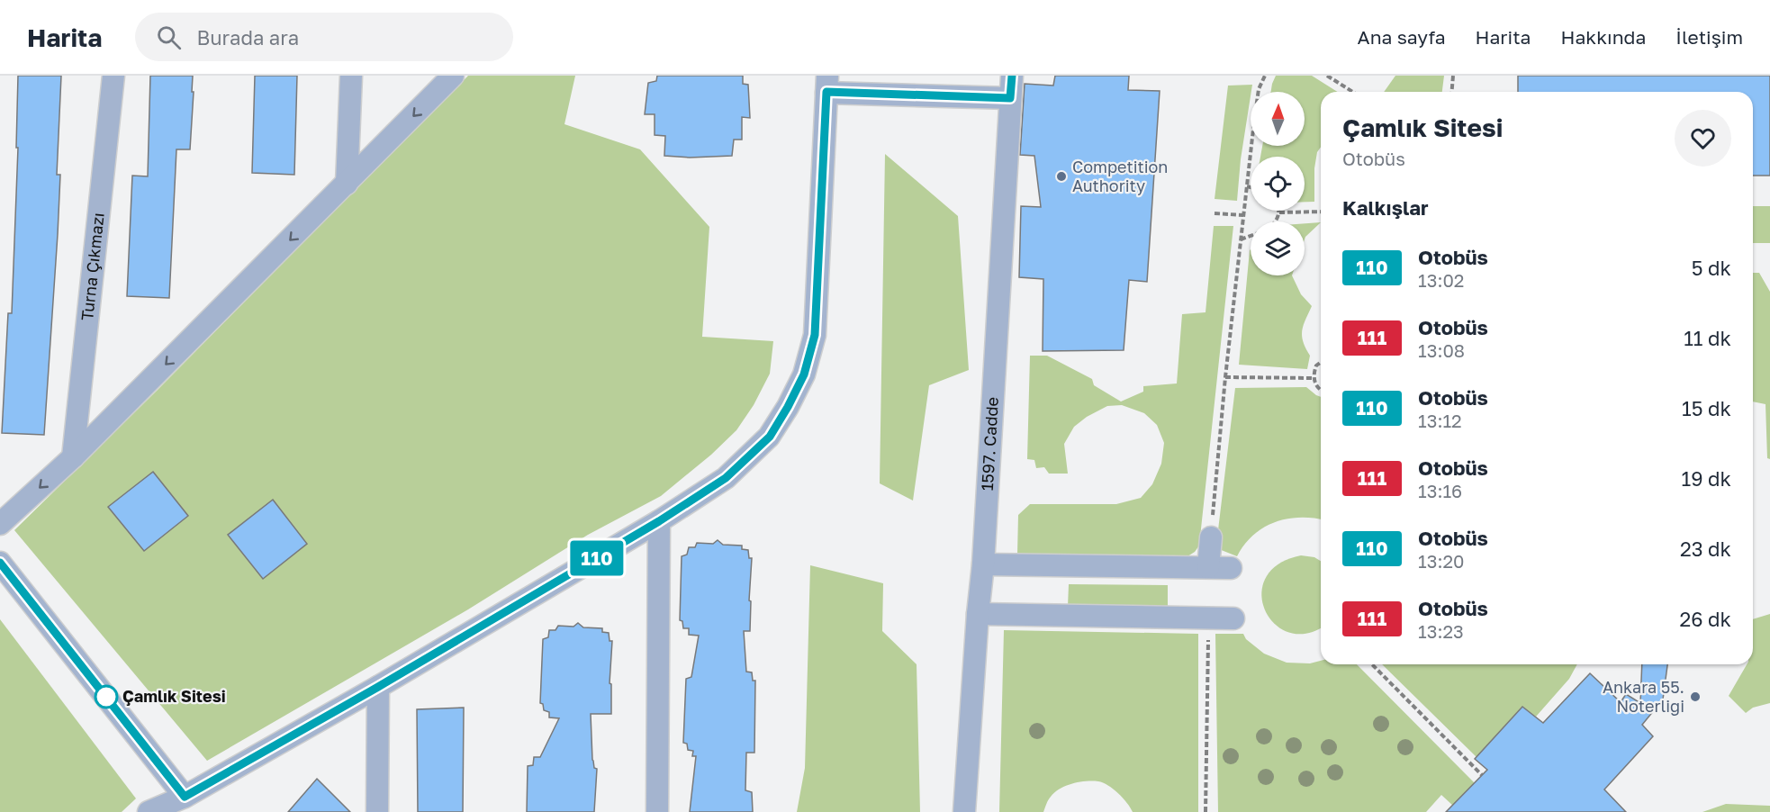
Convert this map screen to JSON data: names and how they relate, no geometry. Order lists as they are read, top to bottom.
{
  "streets": {
    "street": ["Turna Çıkmazı", "1597. Cadde"]
  },
  "places": ["Competition Authority", "Çamlık Sitesi", "Ankara 55. Noterliği"],
  "lines": ["bus line 110"],
  "north": "top",
  "page": {
    "header": "Harita",
    "search": "Burada ara",
    "nav": [
      "Ana sayfa",
      "Harita",
      "Hakkında",
      "İletişim"
    ],
    "on_map": "110",
    "heading": [
      ["Çamlık Sitesi", "Otobüs"],
      "Kalkışlar"
    ],
    "list": [
      {
        "mark": "110",
        "name": "Otobüs",
        "note": "13:02",
        "value": "5 dk"
      },
      {
        "mark": "111",
        "name": "Otobüs",
        "note": "13:08",
        "value": "11 dk"
      },
      {
        "mark": "110",
        "name": "Otobüs",
        "note": "13:12",
        "value": "15 dk"
      },
      {
        "mark": "111",
        "name": "Otobüs",
        "note": "13:16",
        "value": "19 dk"
      },
      {
        "mark": "110",
        "name": "Otobüs",
        "note": "13:20",
        "value": "23 dk"
      },
      {
        "mark": "111",
        "name": "Otobüs",
        "note": "13:23",
        "value": "26 dk"
      }
    ]
  }
}
